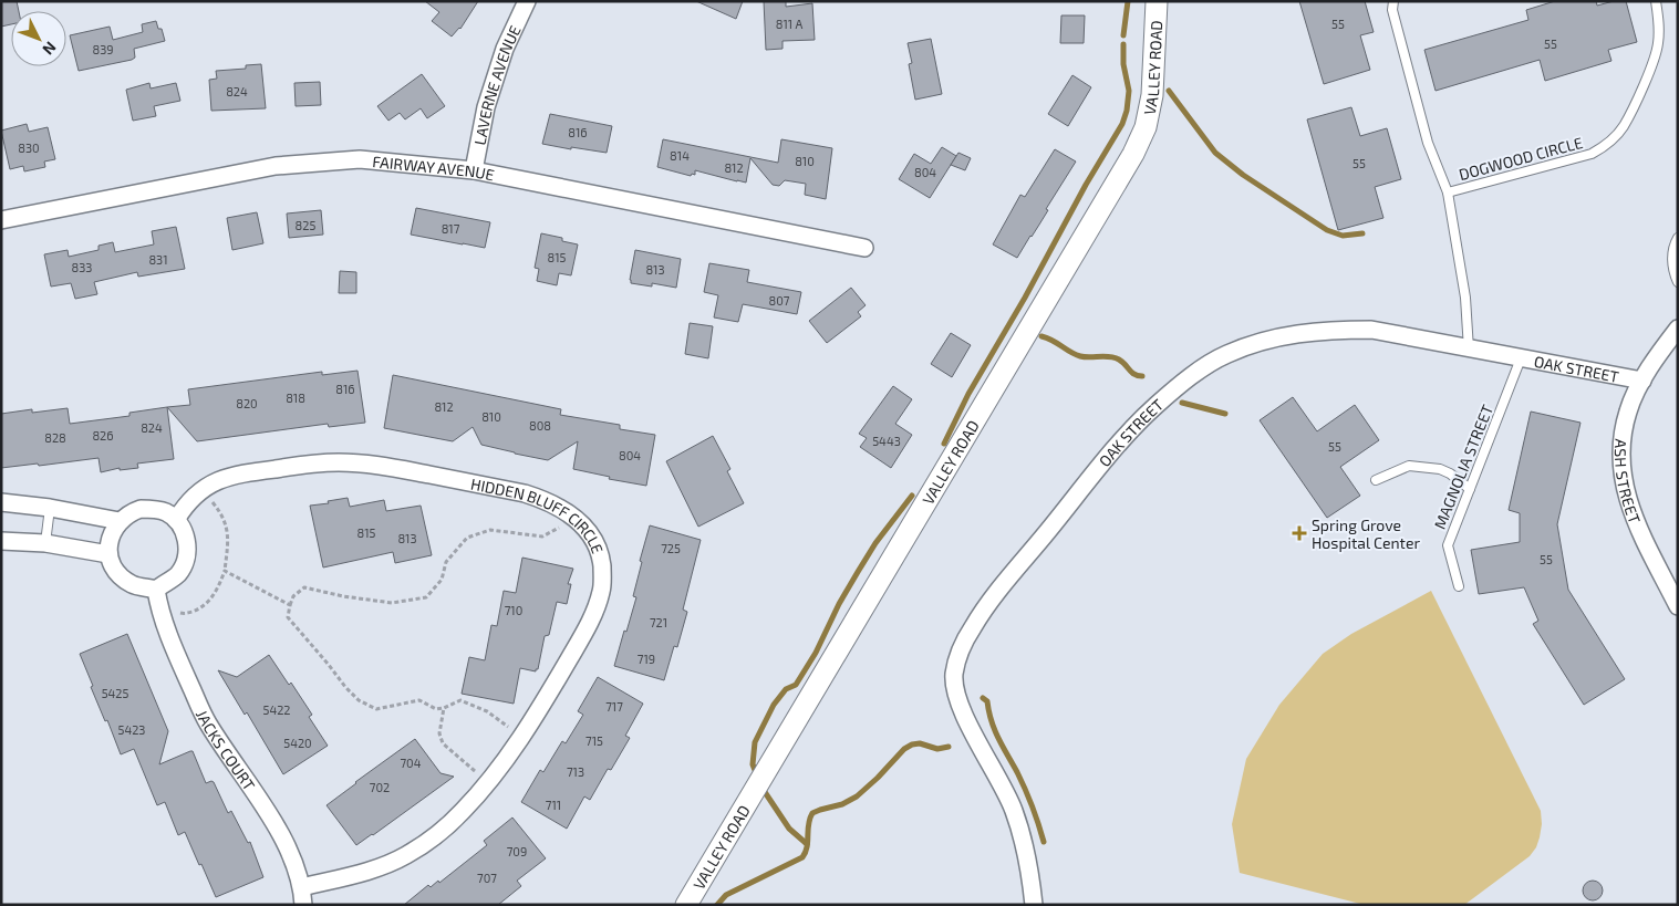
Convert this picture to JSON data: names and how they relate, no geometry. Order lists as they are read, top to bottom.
{
  "streets": {
    "street": [
      "VALLEY ROAD",
      "LAVERNE AVENUE",
      "FAIRWAY AVENUE",
      "OAK STREET",
      "ASH STREET",
      "HIDDEN BLUFF CIRCLE",
      "JACKS COURT"
    ],
    "lane": ["DOGWOOD CIRCLE", "MAGNOLIA STREET"]
  },
  "crossings": [
    ["LAVERNE AVENUE", "FAIRWAY AVENUE"],
    ["DOGWOOD CIRCLE", "OAK STREET"],
    ["OAK STREET", "MAGNOLIA STREET"],
    ["OAK STREET", "ASH STREET"],
    ["HIDDEN BLUFF CIRCLE", "JACKS COURT"]
  ],
  "places": {
    "health": ["Spring Grove Hospital Center"]
  },
  "house_numbers": [
    "811 A",
    "55",
    "55",
    "839",
    "824",
    "816",
    "830",
    "814",
    "810",
    "55",
    "812",
    "804",
    "825",
    "817",
    "815",
    "831",
    "833",
    "813",
    "807",
    "816",
    "818",
    "820",
    "812",
    "810",
    "808",
    "824",
    "826",
    "828",
    "5443",
    "55",
    "804",
    "815",
    "813",
    "725",
    "55",
    "710",
    "721",
    "719",
    "5425",
    "717",
    "5422",
    "5423",
    "715",
    "5420",
    "704",
    "713",
    "702",
    "711",
    "709",
    "707"
  ],
  "north": "bottom right"
}
